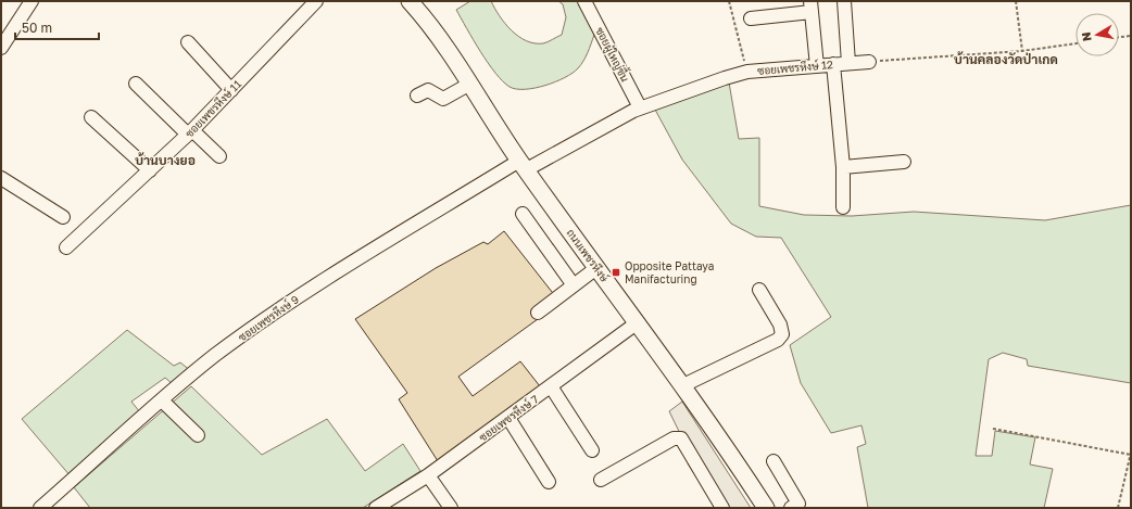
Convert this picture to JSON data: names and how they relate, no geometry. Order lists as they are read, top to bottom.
{
  "streets": {
    "main road": ["ถนนเพชรหึงษ์"],
    "street": [
      "ซอยผู้ใหญ่ชื้น",
      "ซอยเพชรหึงษ์ 12",
      "ซอยเพชรหึงษ์ 11",
      "ซอยเพชรหึงษ์ 9",
      "ซอยเพชรหึงษ์ 7"
    ]
  },
  "crossings": [
    ["ซอยผู้ใหญ่ชื้น", "ซอยเพชรหึงษ์ 12"],
    ["ซอยเพชรหึงษ์ 12", "ถนนเพชรหึงษ์"],
    ["ซอยเพชรหึงษ์ 12", "ซอยเพชรหึงษ์ 9"],
    ["ถนนเพชรหึงษ์", "ซอยเพชรหึงษ์ 9"],
    ["ถนนเพชรหึงษ์", "ซอยเพชรหึงษ์ 7"]
  ],
  "districts": ["บ้านคลองวัดป่าเกด", "บ้านบางยอ"],
  "places": {
    "transit": ["Opposite Pattaya Manifacturing"]
  },
  "scale_bar": "50 m",
  "north": "left"
}
